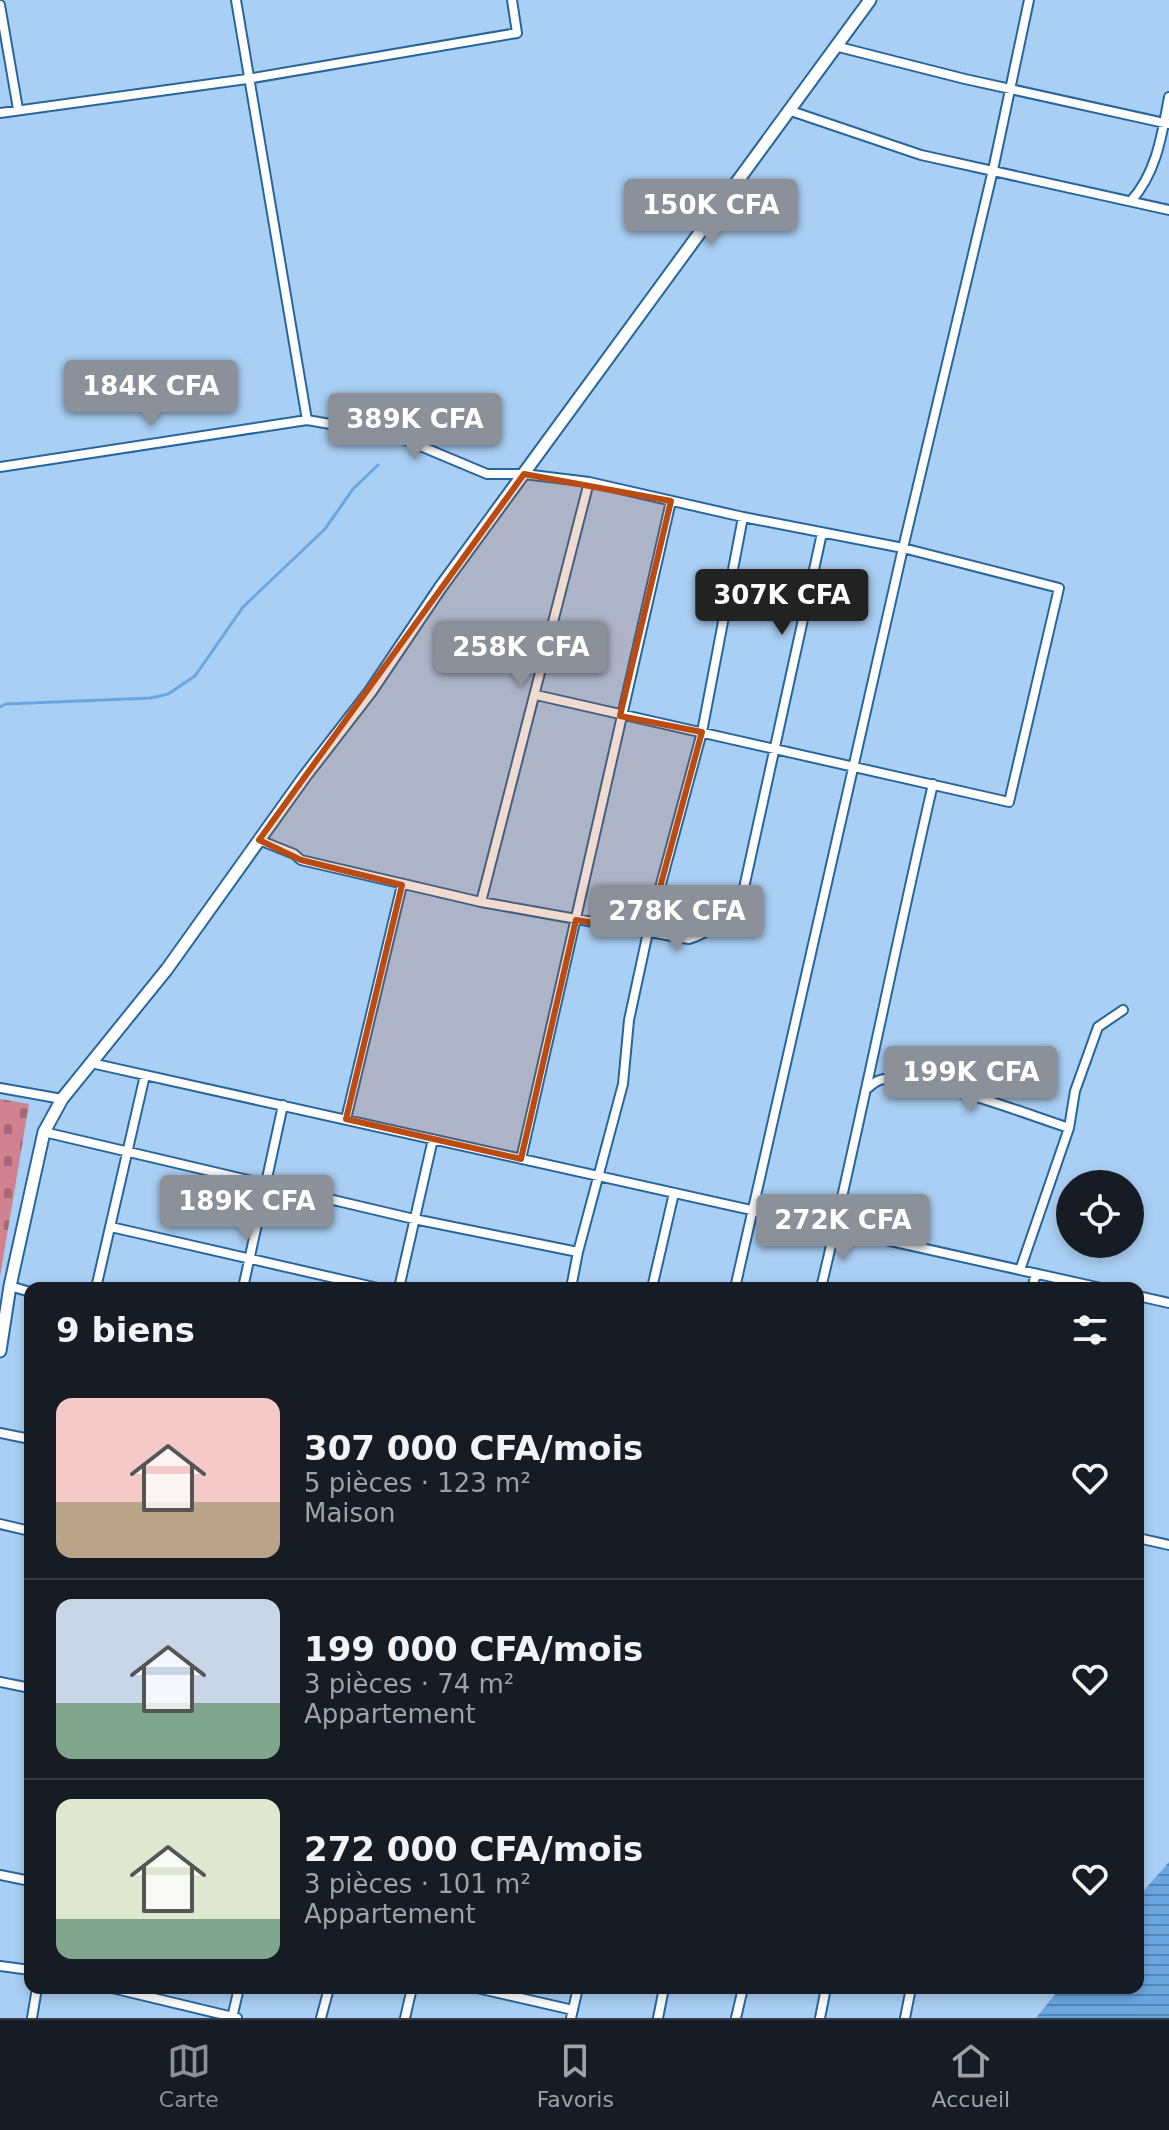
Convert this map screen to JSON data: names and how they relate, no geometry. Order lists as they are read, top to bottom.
{
  "page": {
    "price": [
      "150K CFA",
      "184K CFA",
      "389K CFA",
      "307K CFA",
      "258K CFA",
      "278K CFA",
      "199K CFA",
      "189K CFA",
      "272K CFA"
    ],
    "heading": "9 biens",
    "list": [
      {
        "name": "307 000 CFA/mois",
        "note": "5 pièces · 123 m² · Maison"
      },
      {
        "name": "199 000 CFA/mois",
        "note": "3 pièces · 74 m² · Appartement"
      },
      {
        "name": "272 000 CFA/mois",
        "note": "3 pièces · 101 m² · Appartement"
      }
    ],
    "tabs": ["Carte", "Favoris", "Accueil"]
  }
}
